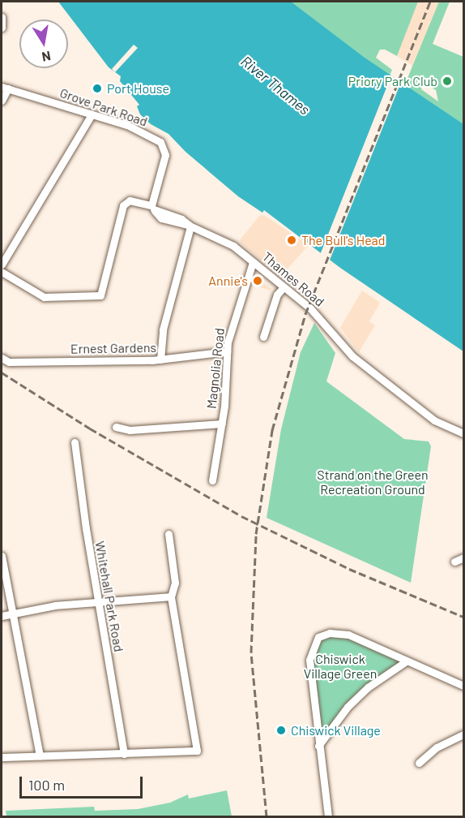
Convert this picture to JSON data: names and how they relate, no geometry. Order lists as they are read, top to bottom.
{
  "streets": {
    "street": [
      "Grove Park Road",
      "Thames Road",
      "Ernest Gardens",
      "Magnolia Road",
      "Whitehall Park Road"
    ]
  },
  "crossings": [
    ["Grove Park Road", "Thames Road"],
    ["Thames Road", "Magnolia Road"],
    ["Ernest Gardens", "Magnolia Road"]
  ],
  "water": ["River Thames"],
  "parks": ["Strand on the Green Recreation Ground", "Chiswick Village Green"],
  "places": [
    "Priory Park Club",
    "Port House",
    "The Bull's Head",
    "Annie's",
    "Chiswick Village"
  ],
  "scale_bar": "100 m",
  "north": "bottom"
}
